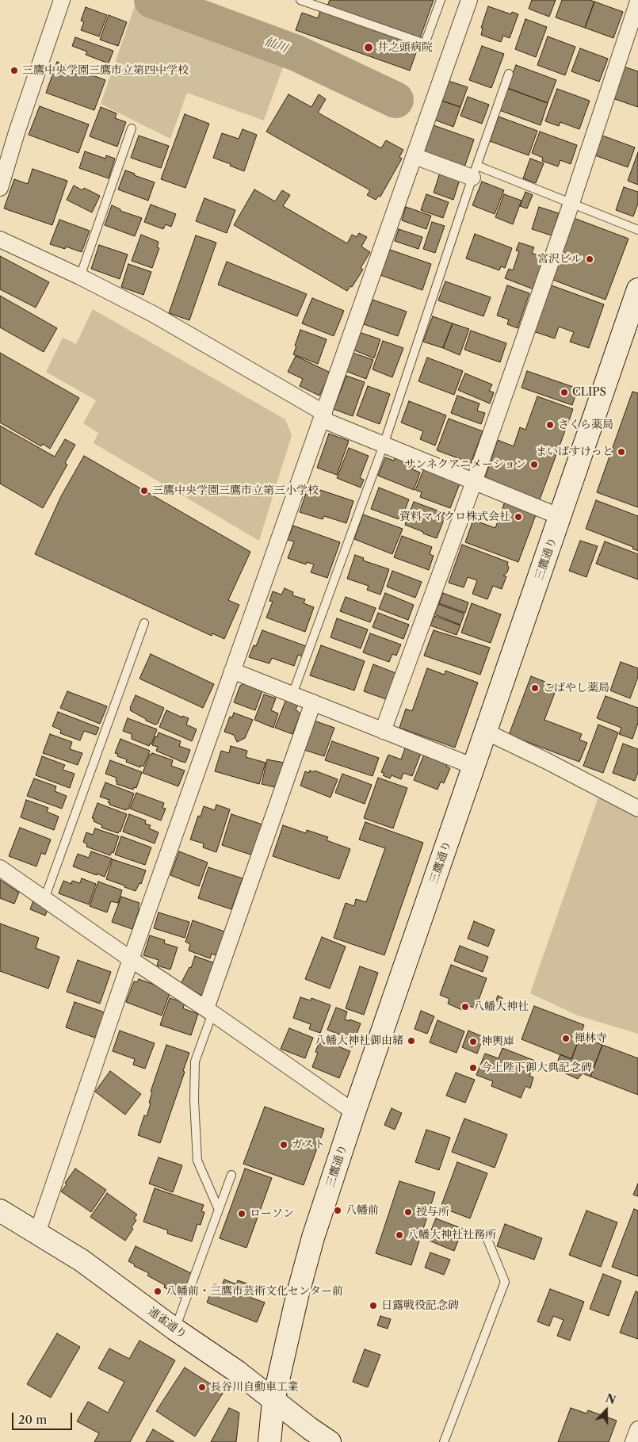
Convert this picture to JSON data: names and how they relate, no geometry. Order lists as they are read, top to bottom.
{
  "streets": {
    "main road": ["三鷹通り", "連雀通り"]
  },
  "crossings": [
    ["三鷹通り", "連雀通り"]
  ],
  "water": ["仙川"],
  "places": [
    "井之頭病院",
    "三鷹中央学園三鷹市立第四中学校",
    "宮沢ビル",
    "CLIPS",
    "さくら薬局",
    "まいばすけっと",
    "サンネクアニメーション",
    "三鷹中央学園三鷹市立第三小学校",
    "資料マイクロ株式会社",
    "こばやし薬局",
    "八幡大神社",
    "禅林寺",
    "八幡大神社御由緒",
    "神輿庫",
    "今上陛下御大典記念碑",
    "ガスト",
    "八幡前",
    "授与所",
    "ローソン",
    "八幡大神社社務所",
    "八幡前・三鷹市芸術文化センター前",
    "日露戦役記念碑",
    "長谷川自動車工業"
  ],
  "scale_bar": "20 m",
  "north": "top"
}
